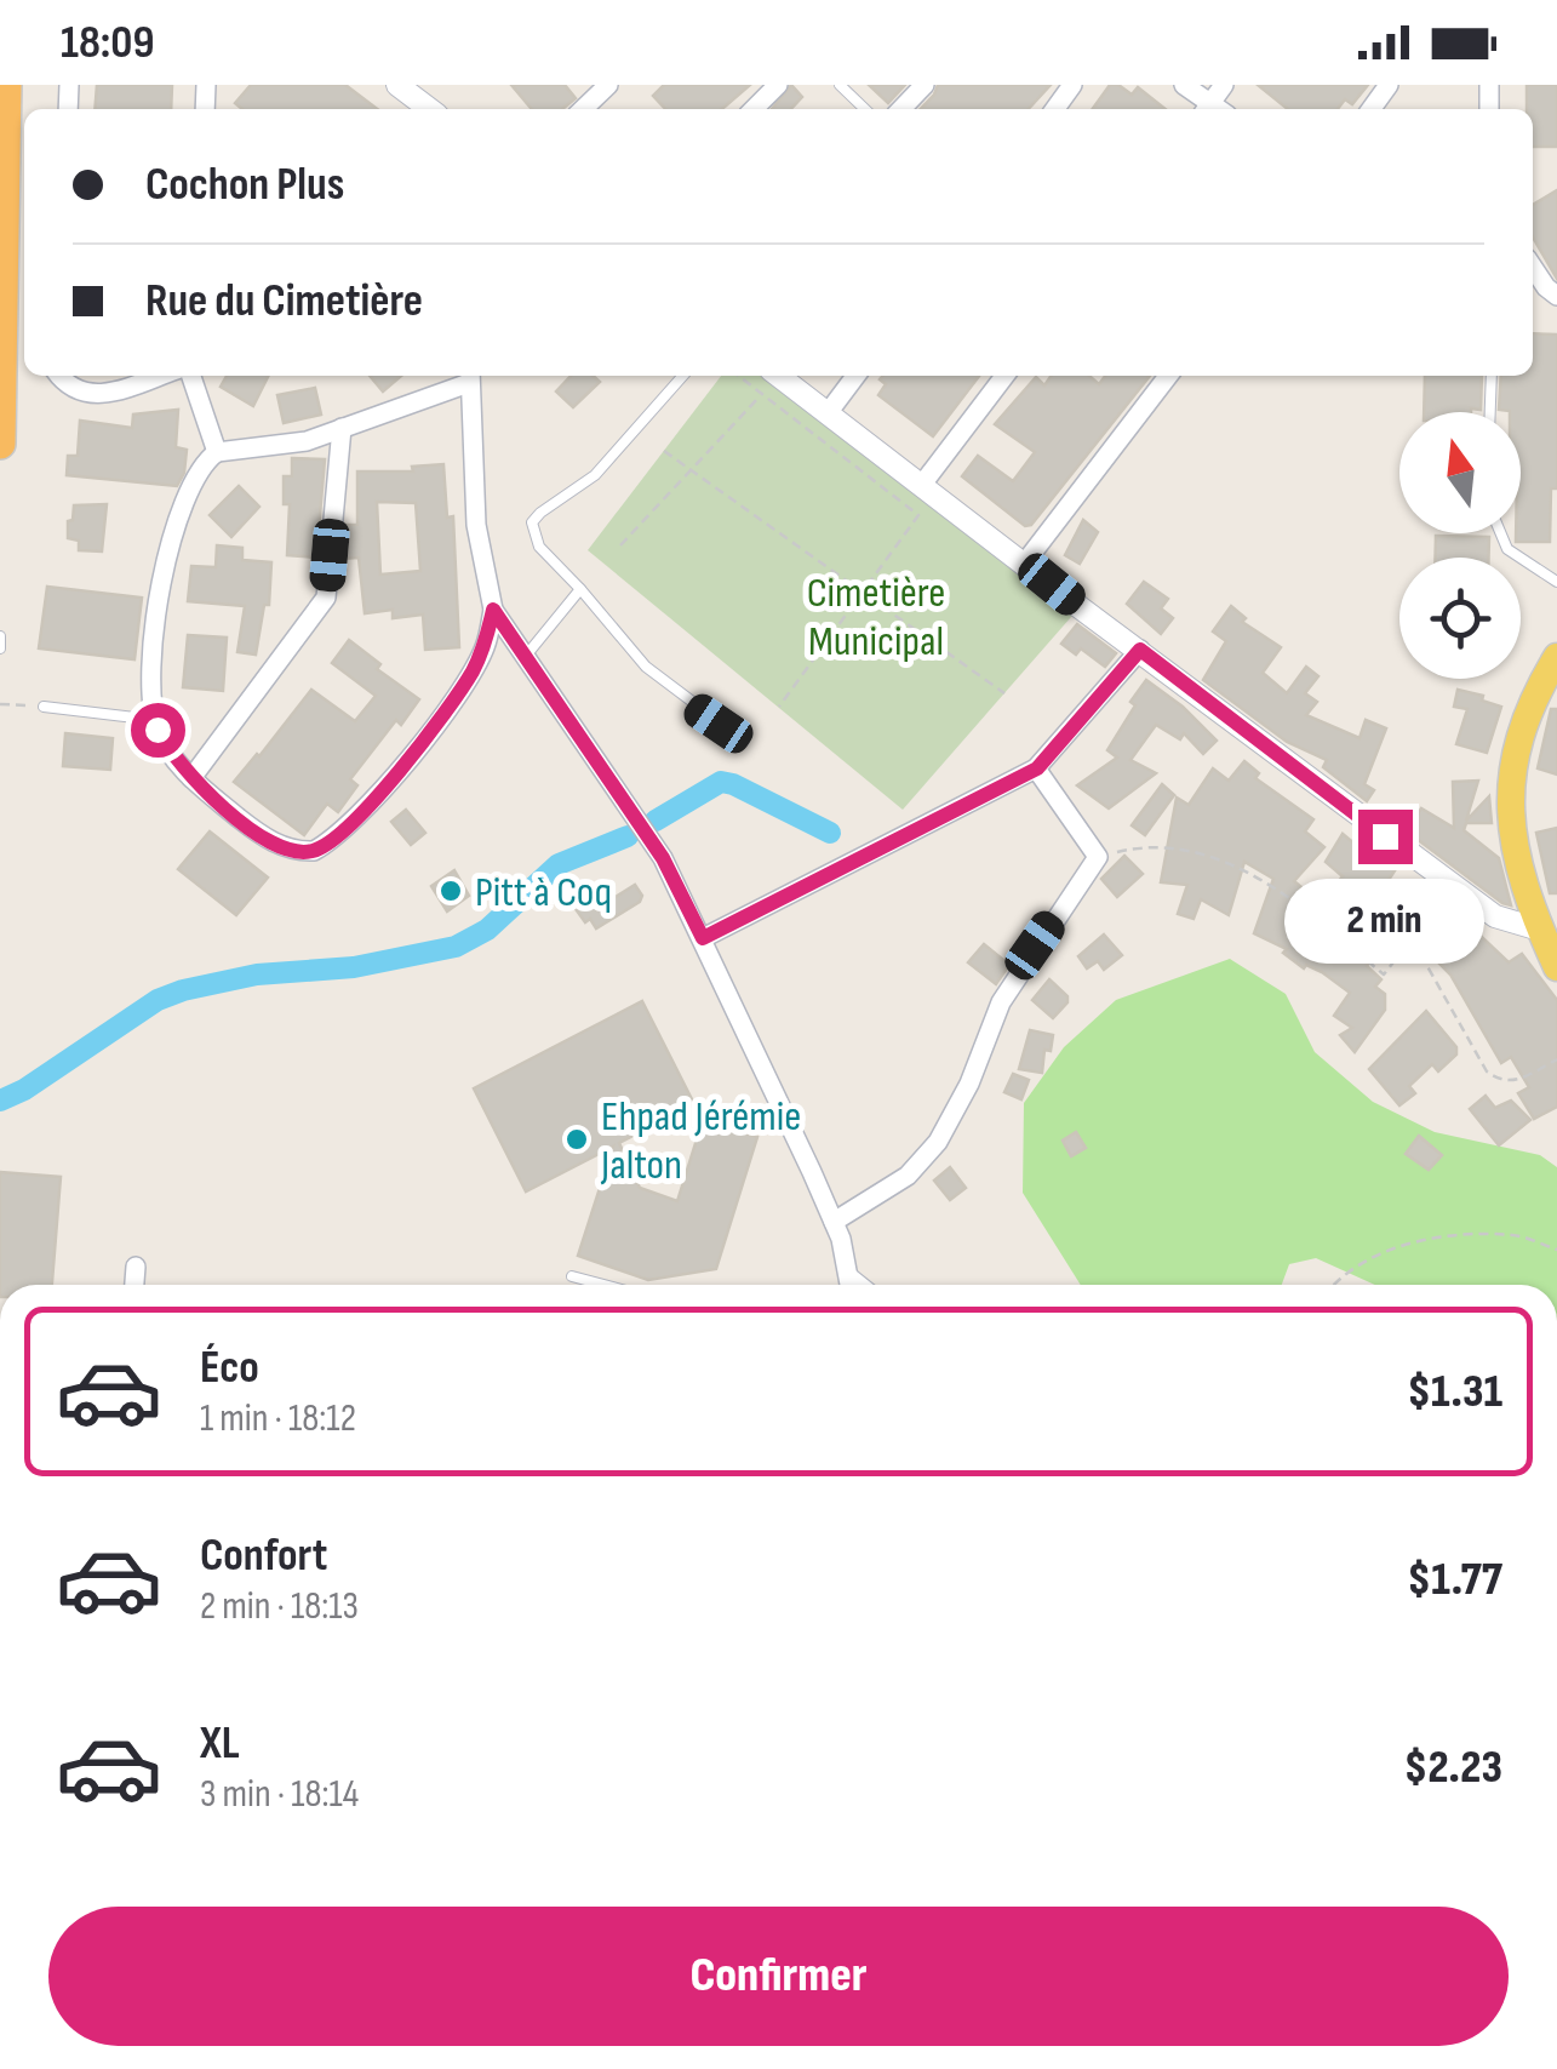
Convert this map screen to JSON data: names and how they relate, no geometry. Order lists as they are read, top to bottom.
{
  "parks": ["Cimetière Municipal"],
  "places": ["Pitt à Coq", "Ehpad Jérémie Jalton"],
  "north": "top",
  "page": {
    "status": "18:09",
    "banner": ["Cochon Plus", "Rue du Cimetière"],
    "bubble": "2 min",
    "list": [
      {
        "name": "Éco",
        "note": "1 min · 18:12",
        "value": "$1.31"
      },
      {
        "name": "Confort",
        "note": "2 min · 18:13",
        "value": "$1.77"
      },
      {
        "name": "XL",
        "note": "3 min · 18:14",
        "value": "$2.23"
      }
    ],
    "buttons": "Confirmer"
  }
}
